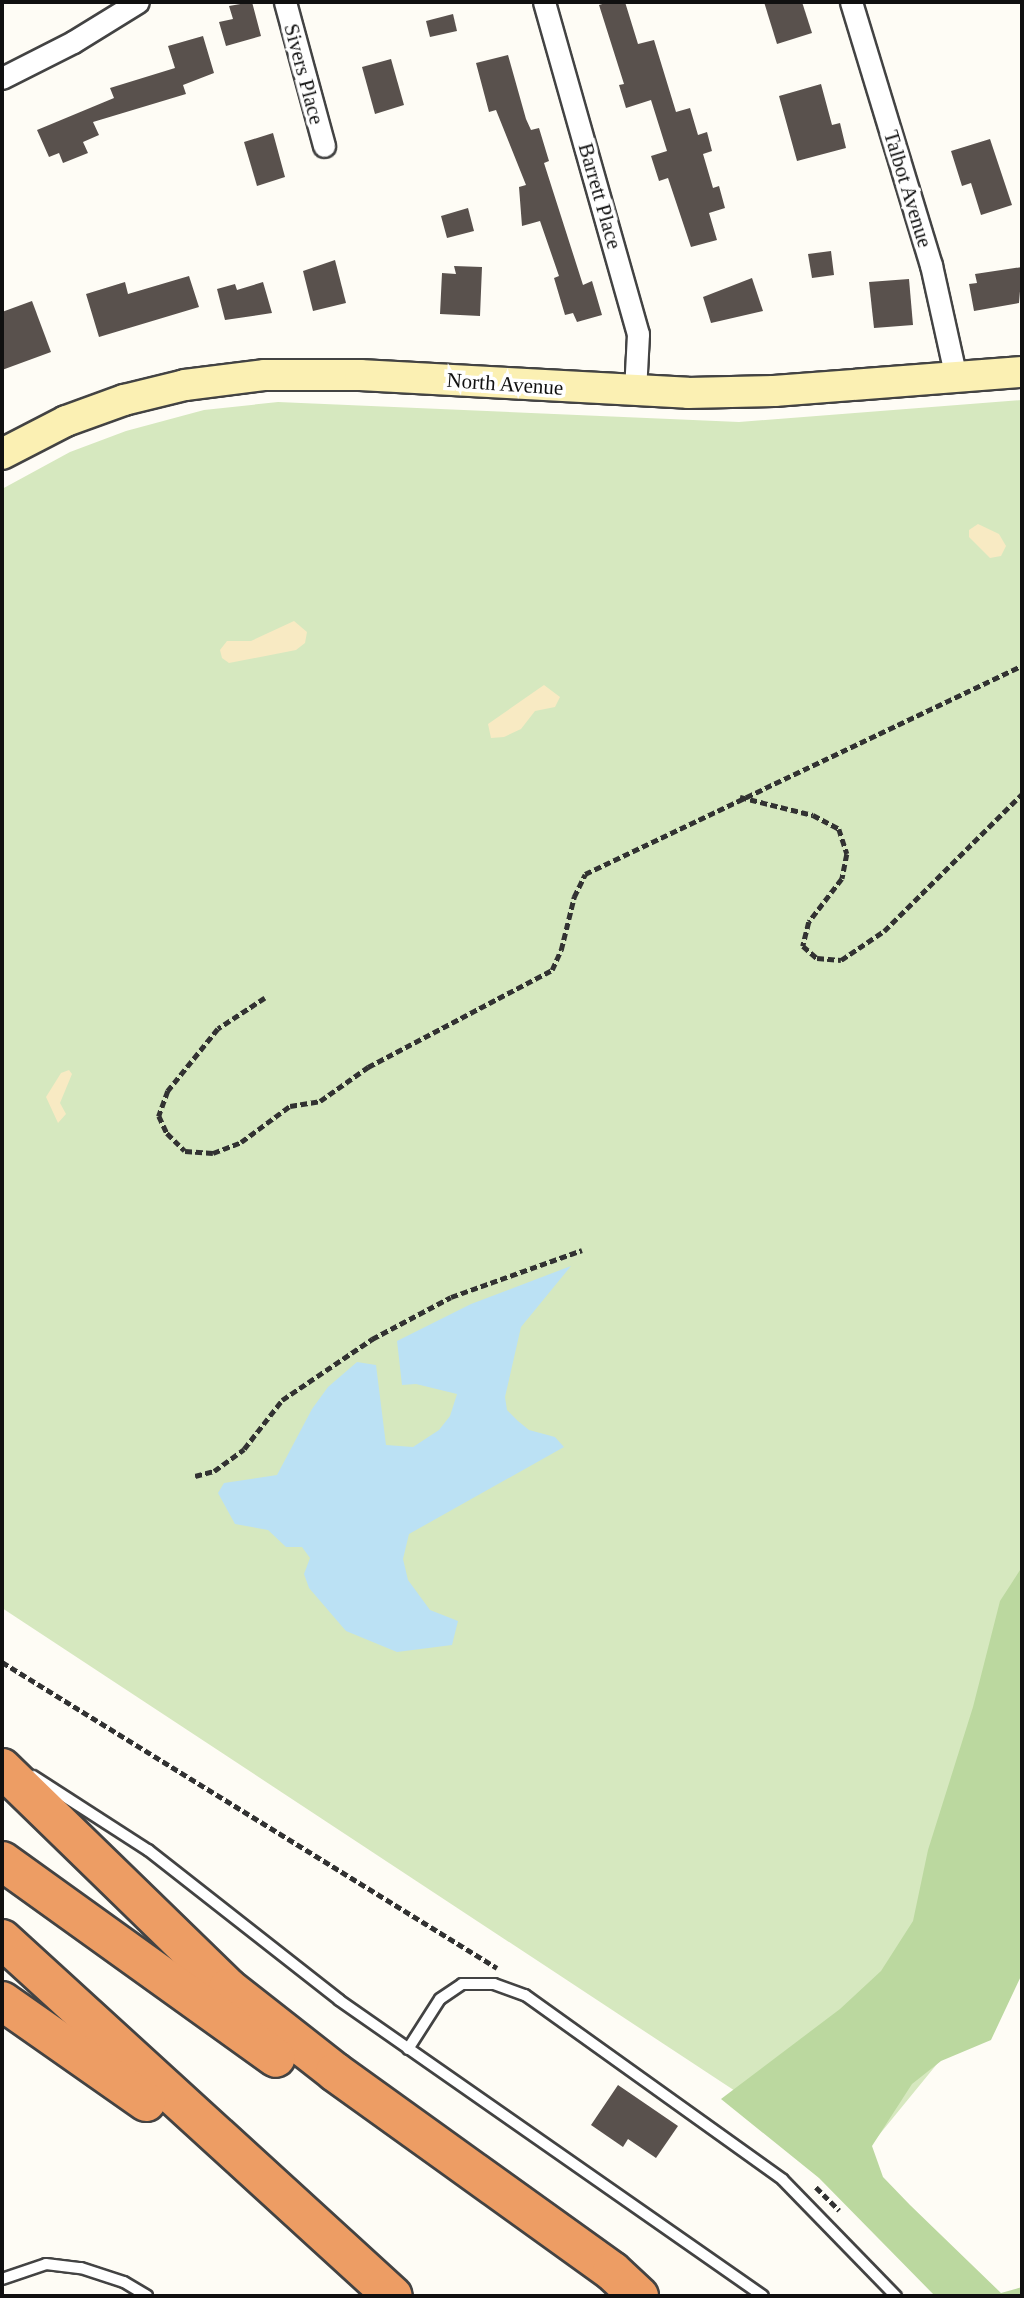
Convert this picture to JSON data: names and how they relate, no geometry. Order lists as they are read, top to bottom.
{
  "streets": {
    "main road": ["North Avenue"],
    "street": ["Sivers Place", "Talbot Avenue", "Barrett Place"]
  },
  "crossings": [
    ["Talbot Avenue", "North Avenue"],
    ["Barrett Place", "North Avenue"]
  ]
}
